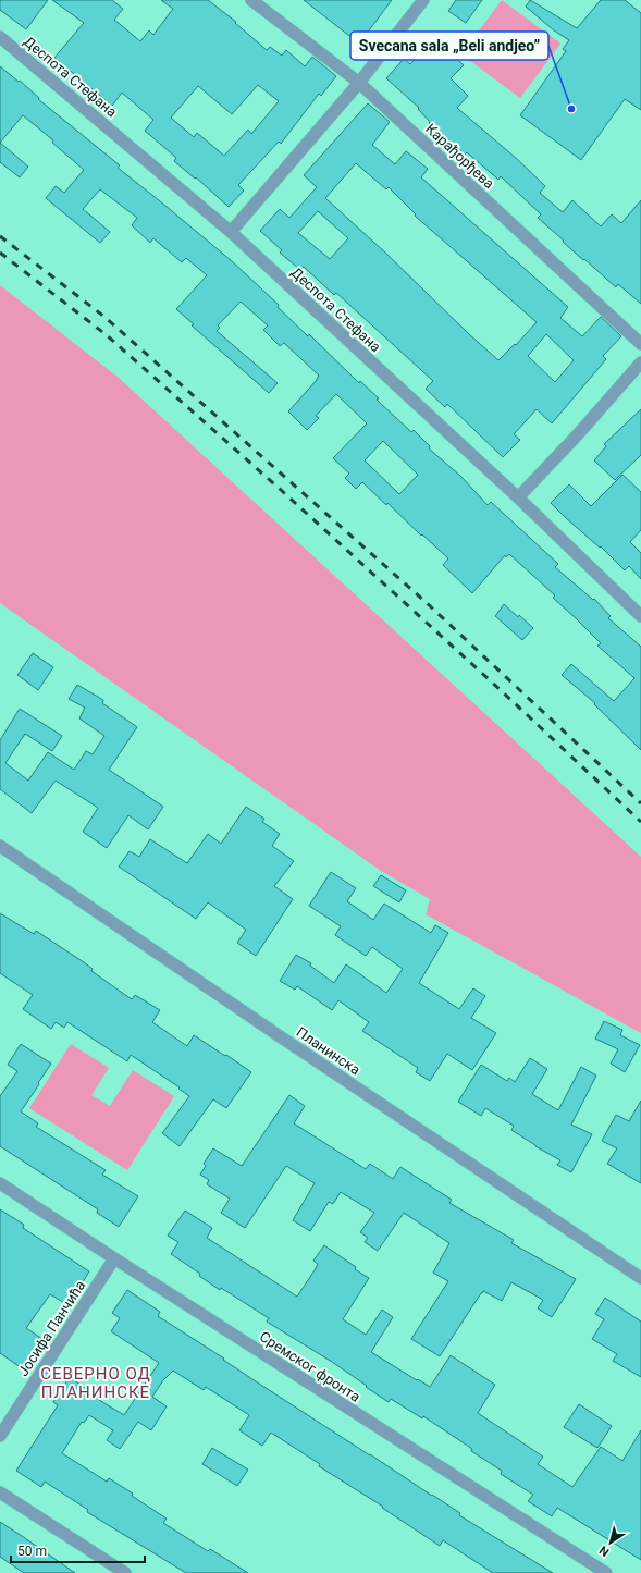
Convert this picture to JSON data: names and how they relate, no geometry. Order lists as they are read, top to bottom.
{
  "streets": {
    "street": [
      "Деспота Стефана",
      "Карађорђева",
      "Планинска",
      "Јосифа Панчића",
      "Сремског фронта"
    ]
  },
  "crossings": [
    ["Јосифа Панчића", "Сремског фронта"]
  ],
  "districts": ["СЕВЕРНО ОД ПЛАНИНСКЕ"],
  "places": ["Svecana sala „Beli andjeo”"],
  "scale_bar": "50 m",
  "north": "bottom left"
}
